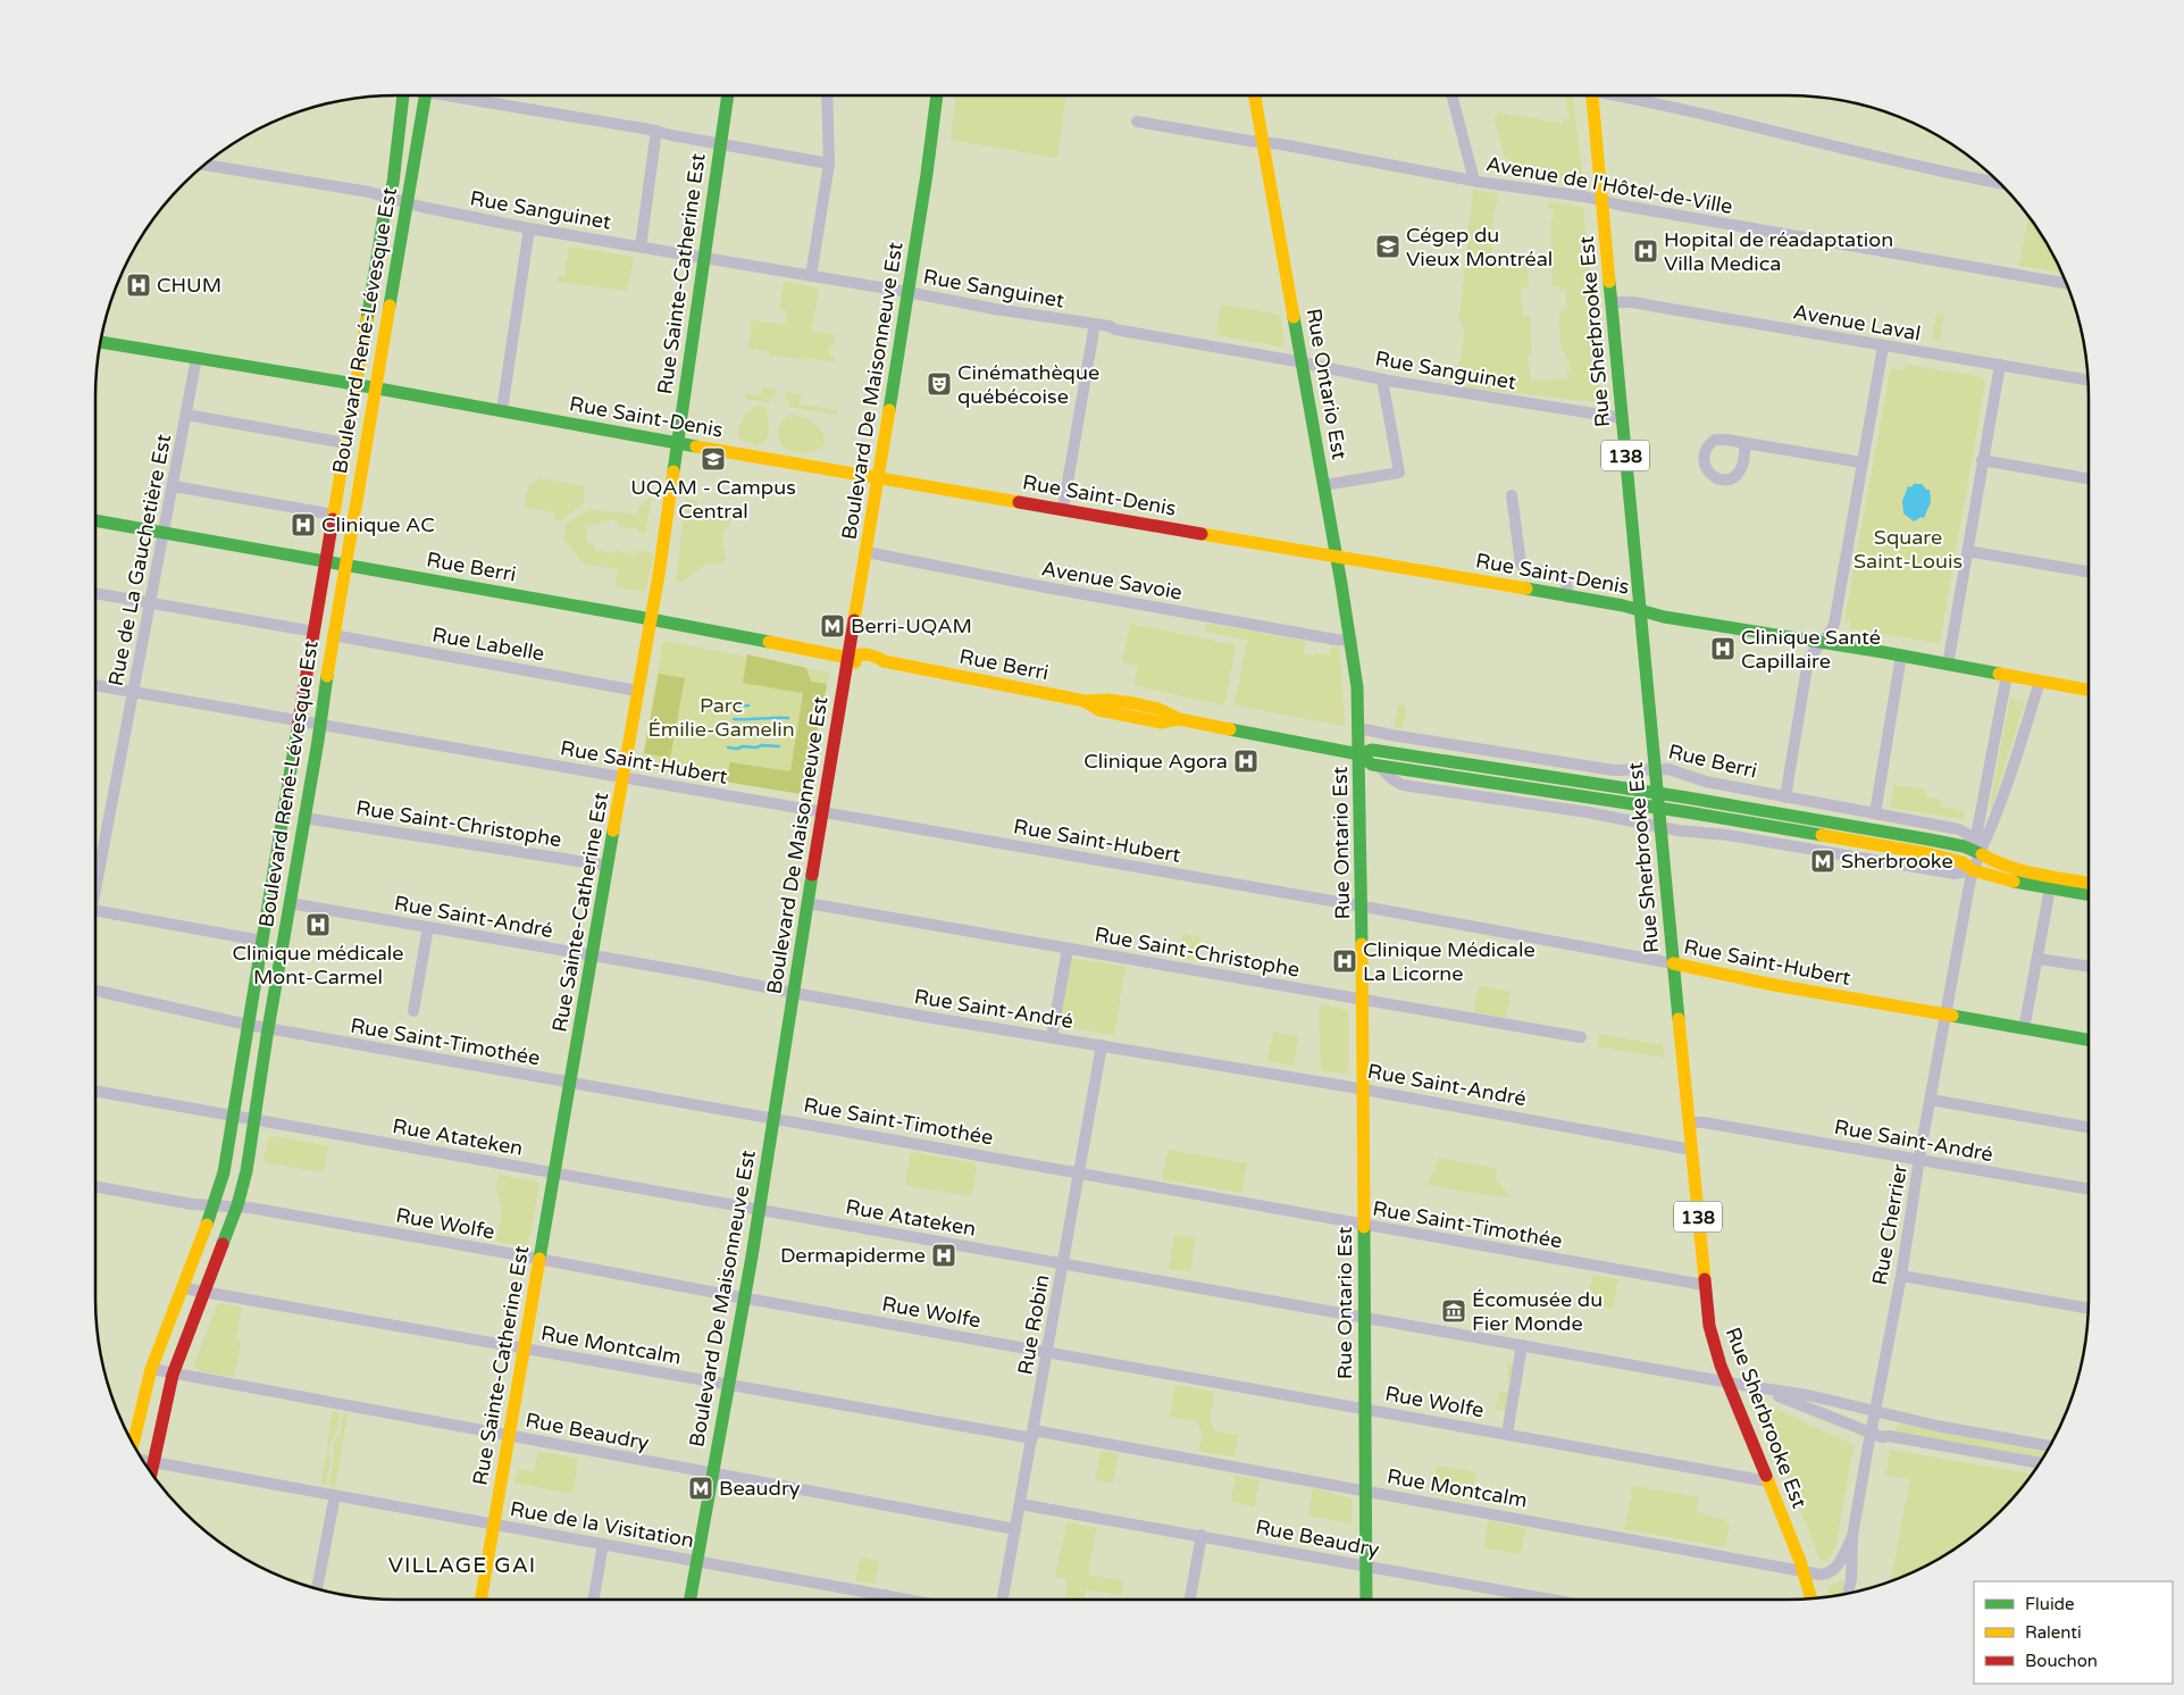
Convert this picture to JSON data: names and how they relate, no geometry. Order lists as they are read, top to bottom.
{
  "streets": {
    "main road": [
      "Rue Sainte-Catherine Est",
      "Boulevard René-Lévesque Est",
      "Rue Sherbrooke Est",
      "Rue Ontario Est",
      "Boulevard De Maisonneuve Est",
      "Rue Saint-Denis",
      "138",
      "Rue Berri",
      "Rue Saint-Hubert"
    ],
    "street": [
      "Avenue de l'Hôtel-de-Ville",
      "Rue Sanguinet",
      "Avenue Laval",
      "Rue de La Gauchetière Est",
      "Avenue Savoie",
      "Rue Labelle",
      "Rue Saint-Christophe",
      "Rue Saint-André",
      "Rue Saint-Timothée",
      "Rue Atateken",
      "Rue Wolfe",
      "Rue Cherrier",
      "Rue Robin",
      "Rue Montcalm",
      "Rue Beaudry",
      "Rue de la Visitation"
    ]
  },
  "crossings": [
    ["Avenue de l'Hôtel-de-Ville", "Rue Sherbrooke Est"],
    ["Avenue de l'Hôtel-de-Ville", "Rue Ontario Est"],
    ["Rue Sanguinet", "Rue Sainte-Catherine Est"],
    ["Rue Sanguinet", "Boulevard René-Lévesque Est"],
    ["Rue Sanguinet", "Rue Sherbrooke Est"],
    ["Rue Sanguinet", "Rue Ontario Est"],
    ["Rue Sanguinet", "Boulevard De Maisonneuve Est"],
    ["Rue Sainte-Catherine Est", "Rue Saint-Denis"],
    ["Rue Sainte-Catherine Est", "Rue Berri"],
    ["Rue Sainte-Catherine Est", "Rue Labelle"],
    ["Rue Sainte-Catherine Est", "Rue Saint-Hubert"],
    ["Rue Sainte-Catherine Est", "Rue Saint-Christophe"],
    ["Rue Sainte-Catherine Est", "Rue Saint-André"],
    ["Rue Sainte-Catherine Est", "Rue Saint-Timothée"],
    ["Rue Sainte-Catherine Est", "Rue Atateken"],
    ["Rue Sainte-Catherine Est", "Rue Wolfe"],
    ["Rue Sainte-Catherine Est", "Rue Montcalm"],
    ["Rue Sainte-Catherine Est", "Rue Beaudry"],
    ["Rue Sainte-Catherine Est", "Rue de la Visitation"],
    ["Avenue Laval", "Rue Sherbrooke Est"],
    ["Boulevard René-Lévesque Est", "Rue Saint-Denis"],
    ["Boulevard René-Lévesque Est", "Rue Berri"],
    ["Boulevard René-Lévesque Est", "Rue Labelle"],
    ["Boulevard René-Lévesque Est", "Rue Saint-Hubert"],
    ["Boulevard René-Lévesque Est", "Rue Saint-Christophe"],
    ["Boulevard René-Lévesque Est", "Rue Saint-André"],
    ["Boulevard René-Lévesque Est", "Rue Saint-Timothée"],
    ["Boulevard René-Lévesque Est", "Rue Atateken"],
    ["Boulevard René-Lévesque Est", "Rue Wolfe"],
    ["Boulevard René-Lévesque Est", "Rue Montcalm"],
    ["Boulevard René-Lévesque Est", "Rue Beaudry"],
    ["Boulevard René-Lévesque Est", "Rue de la Visitation"],
    ["Rue Sherbrooke Est", "Rue Saint-Denis"],
    ["Rue Sherbrooke Est", "Rue Berri"],
    ["Rue Sherbrooke Est", "Rue Saint-Hubert"],
    ["Rue Sherbrooke Est", "Rue Saint-André"],
    ["Rue Sherbrooke Est", "Rue Saint-Timothée"],
    ["Rue Sherbrooke Est", "Rue Atateken"],
    ["Rue Sherbrooke Est", "Rue Wolfe"],
    ["Rue Sherbrooke Est", "Rue Montcalm"],
    ["Rue Ontario Est", "Rue Saint-Denis"],
    ["Rue Ontario Est", "Rue Berri"],
    ["Rue Ontario Est", "Avenue Savoie"],
    ["Rue Ontario Est", "Rue Saint-Hubert"],
    ["Rue Ontario Est", "Rue Saint-Christophe"],
    ["Rue Ontario Est", "Rue Saint-André"],
    ["Rue Ontario Est", "Rue Saint-Timothée"],
    ["Rue Ontario Est", "Rue Atateken"],
    ["Rue Ontario Est", "Rue Wolfe"],
    ["Rue Ontario Est", "Rue Montcalm"],
    ["Rue Ontario Est", "Rue Beaudry"],
    ["Boulevard De Maisonneuve Est", "Rue Saint-Denis"],
    ["Boulevard De Maisonneuve Est", "Rue Berri"],
    ["Boulevard De Maisonneuve Est", "Avenue Savoie"],
    ["Boulevard De Maisonneuve Est", "Rue Saint-Hubert"],
    ["Boulevard De Maisonneuve Est", "Rue Saint-Christophe"],
    ["Boulevard De Maisonneuve Est", "Rue Saint-André"],
    ["Boulevard De Maisonneuve Est", "Rue Saint-Timothée"],
    ["Boulevard De Maisonneuve Est", "Rue Atateken"],
    ["Boulevard De Maisonneuve Est", "Rue Wolfe"],
    ["Boulevard De Maisonneuve Est", "Rue Montcalm"],
    ["Boulevard De Maisonneuve Est", "Rue Beaudry"],
    ["Boulevard De Maisonneuve Est", "Rue de la Visitation"],
    ["Rue Saint-Denis", "Rue de La Gauchetière Est"],
    ["Rue Saint-Denis", "Rue Cherrier"],
    ["Rue de La Gauchetière Est", "Rue Berri"],
    ["Rue de La Gauchetière Est", "Rue Saint-Hubert"],
    ["Rue Berri", "Rue Cherrier"],
    ["Rue Saint-Hubert", "Rue Cherrier"],
    ["Rue Saint-André", "Rue Cherrier"],
    ["Rue Saint-André", "Rue Robin"],
    ["Rue Saint-Timothée", "Rue Robin"],
    ["Rue Atateken", "Rue Robin"],
    ["Rue Wolfe", "Rue Robin"],
    ["Rue Cherrier", "Rue Montcalm"],
    ["Rue Robin", "Rue Montcalm"],
    ["Rue Robin", "Rue Beaudry"]
  ],
  "districts": ["VILLAGE GAI"],
  "parks": ["Square Saint-Louis", "Parc Émilie-Gamelin"],
  "places": {
    "school or university": ["Cégep du Vieux Montréal", "UQAM - Campus Central"],
    "hospital": [
      "Hopital de réadaptation Villa Medica",
      "CHUM",
      "Clinique AC",
      "Clinique Santé Capillaire",
      "Clinique Agora",
      "Clinique médicale Mont-Carmel",
      "Clinique Médicale La Licorne",
      "Dermapiderme"
    ],
    "theatre": ["Cinémathèque québécoise"],
    "metro station": ["Berri-UQAM", "Sherbrooke", "Beaudry"],
    "museum": ["Écomusée du Fier Monde"]
  },
  "legend": ["Fluide", "Ralenti", "Bouchon"]
}
